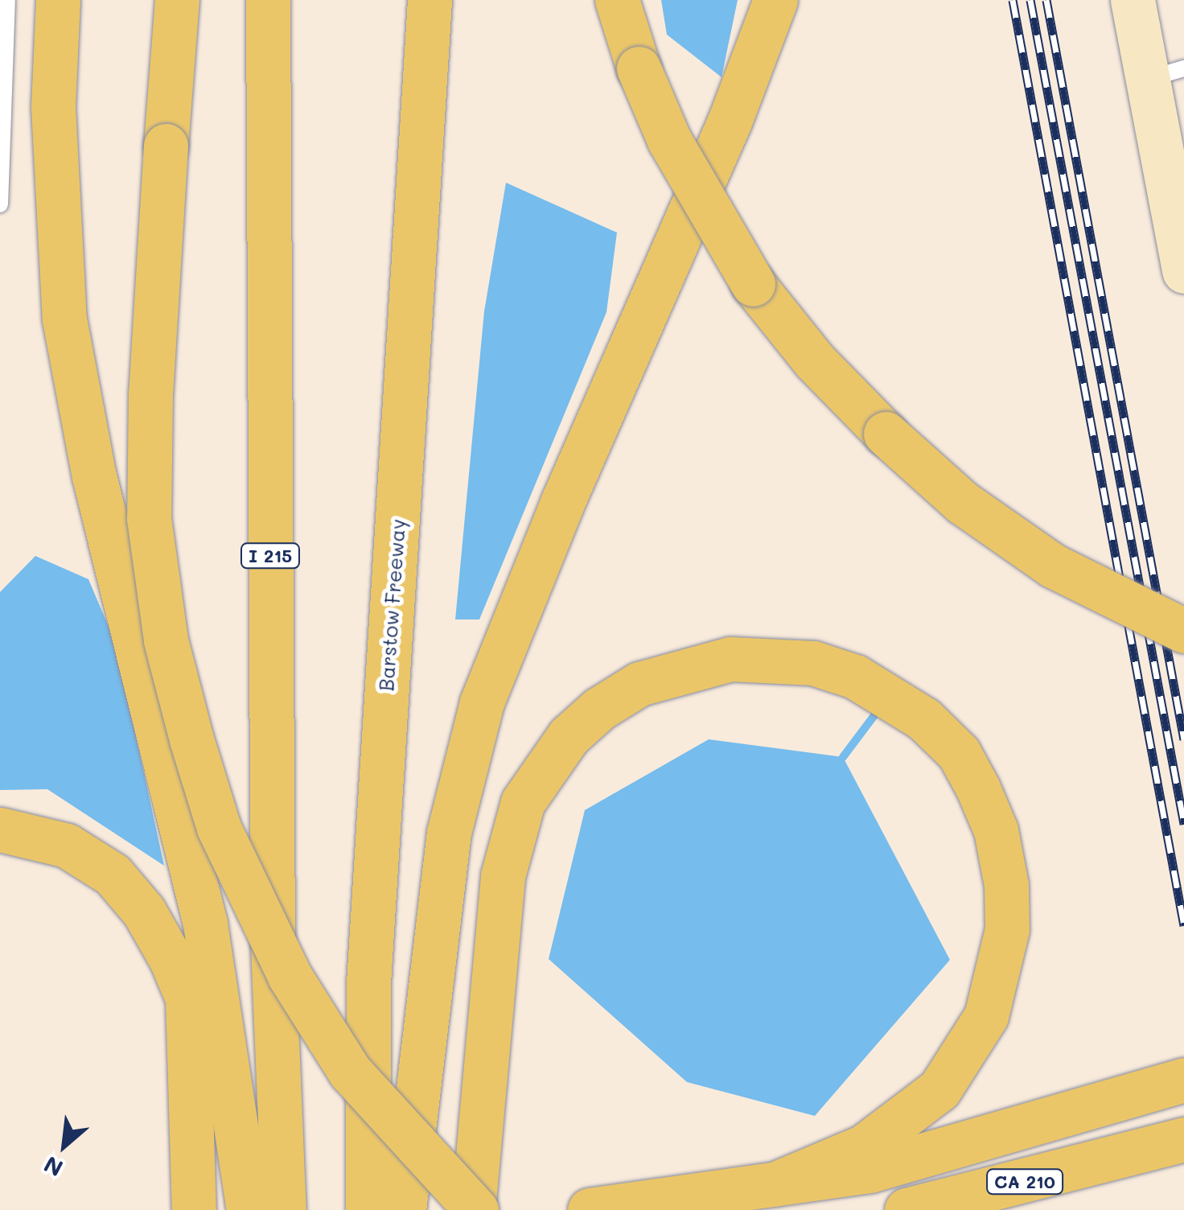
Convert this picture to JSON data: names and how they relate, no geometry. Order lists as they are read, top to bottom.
{
  "streets": {
    "highway": ["I 215", "Barstow Freeway", "CA 210"]
  },
  "north": "bottom left"
}
